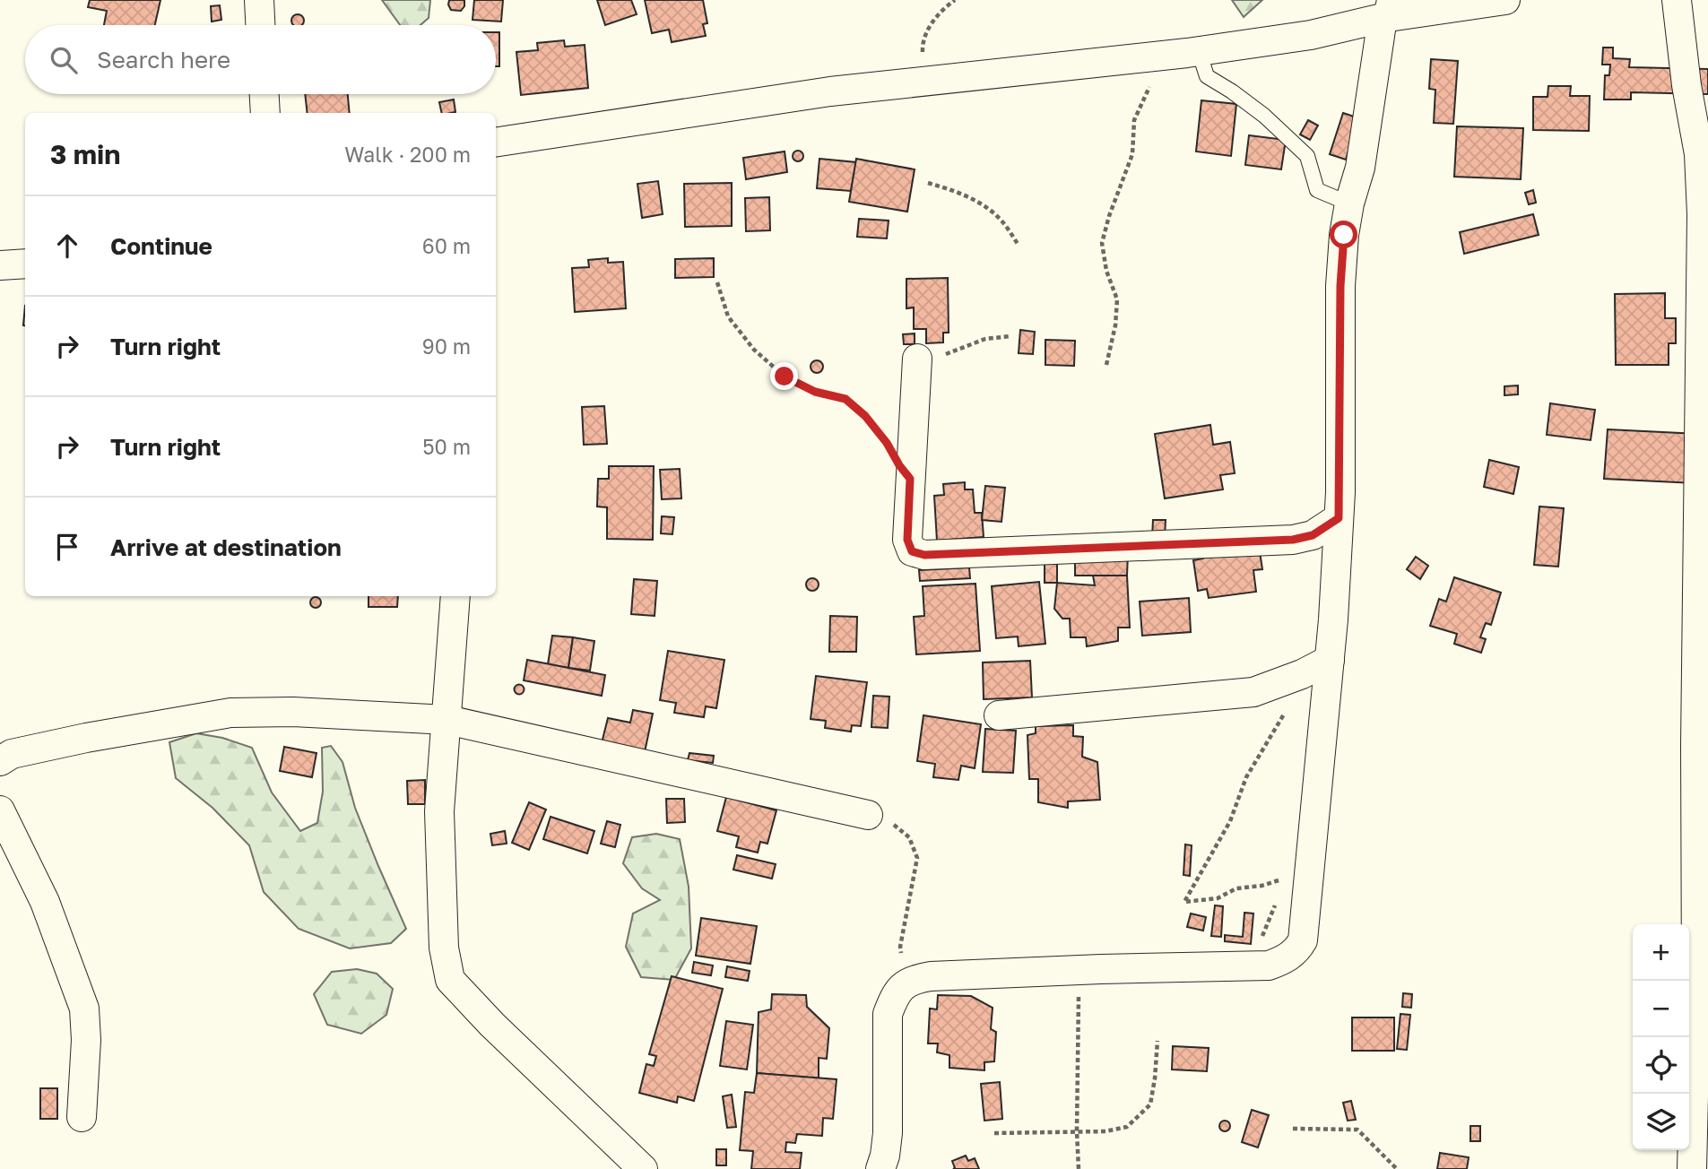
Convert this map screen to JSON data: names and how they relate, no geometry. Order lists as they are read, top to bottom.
{
  "page": {
    "search": "Search here",
    "heading": ["3 min", "Walk · 200 m"],
    "list": [
      ["Continue", "60 m"],
      ["Turn right", "90 m"],
      ["Turn right", "50 m"],
      "Arrive at destination"
    ],
    "map_buttons": ["+", "−"]
  }
}
